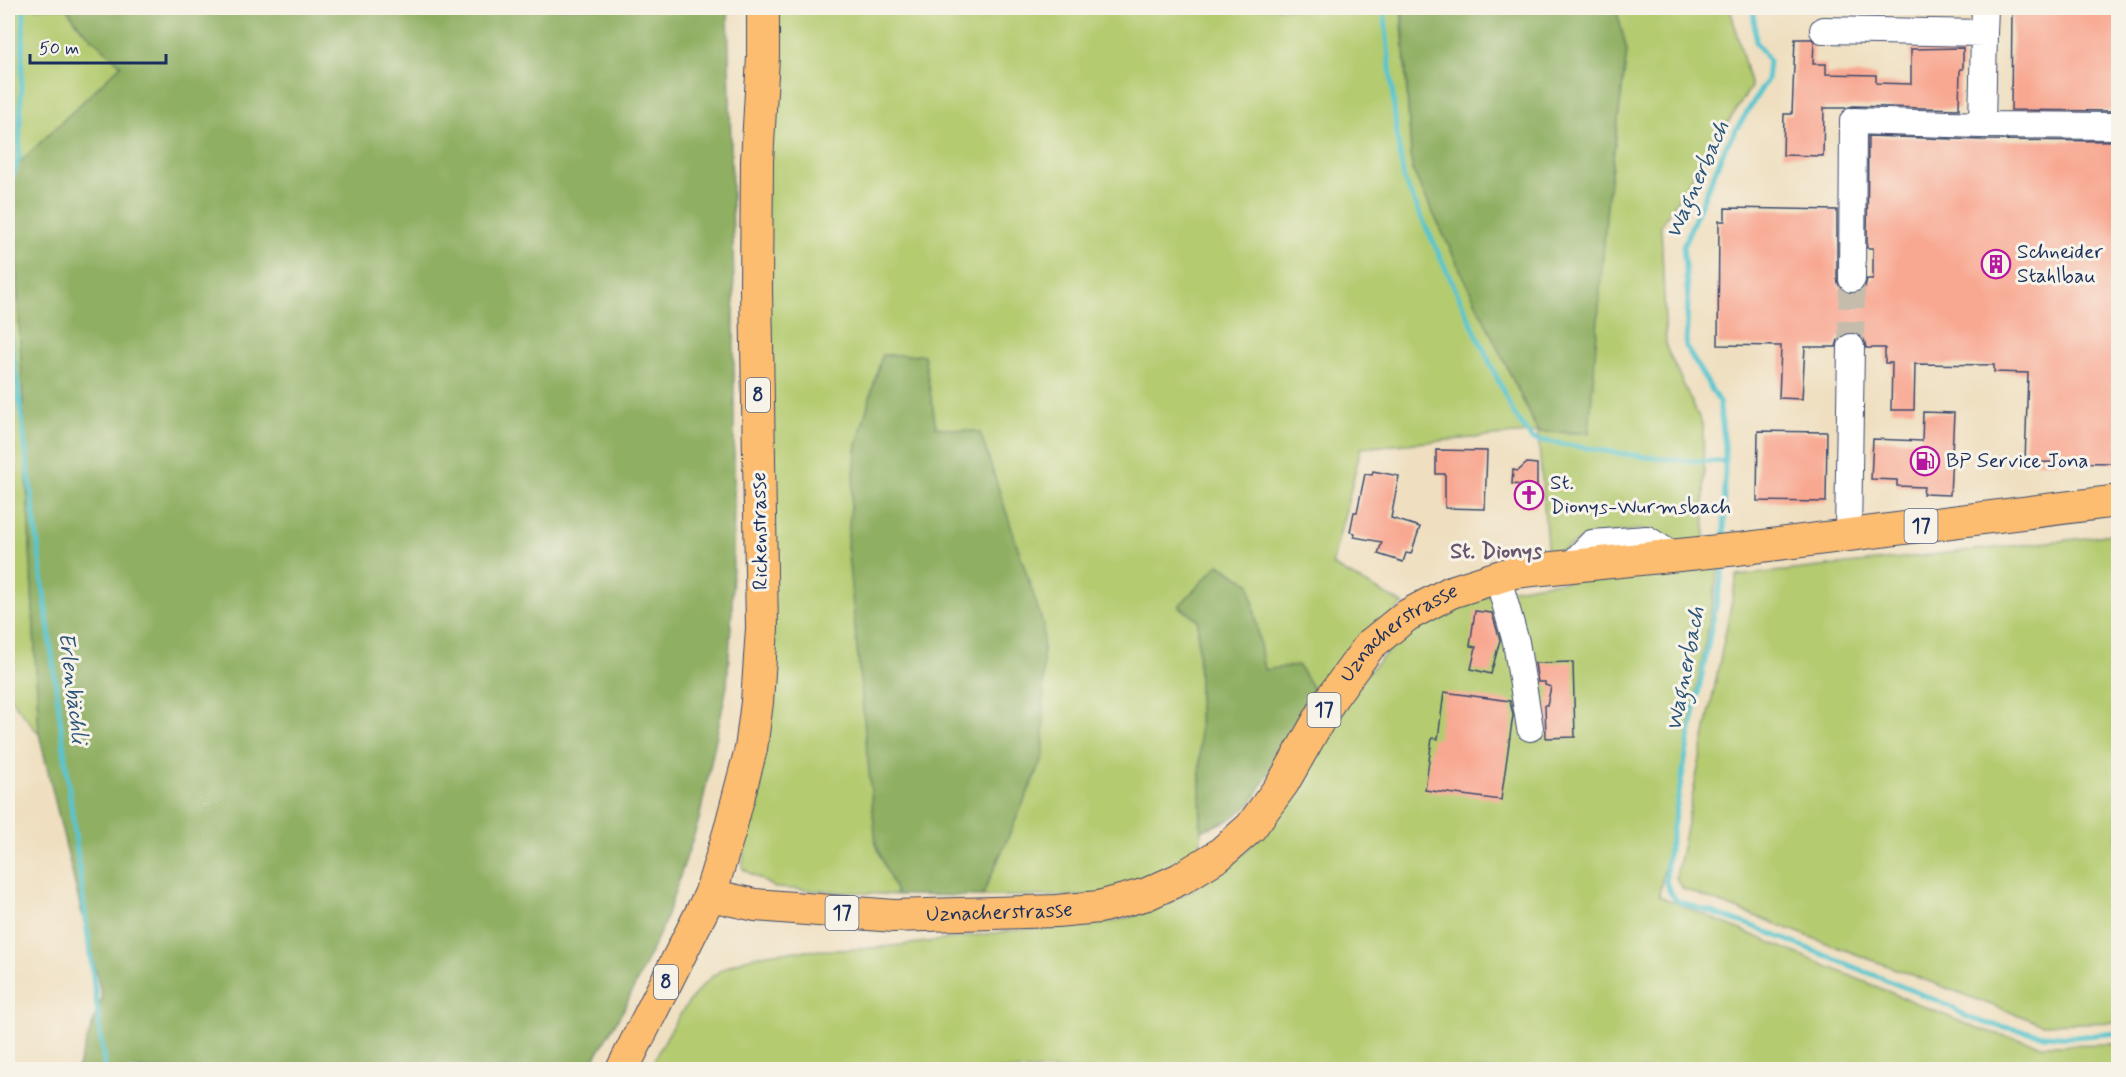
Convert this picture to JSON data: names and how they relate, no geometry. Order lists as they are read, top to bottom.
{
  "streets": {
    "main road": [
      "8",
      "17",
      "Rickenstrasse",
      "Uznacherstrasse"
    ]
  },
  "crossings": [
    ["8", "Rickenstrasse"],
    ["8", "Uznacherstrasse"],
    ["Rickenstrasse", "Uznacherstrasse"]
  ],
  "districts": ["St. Dionys"],
  "water": ["Wagnerbach", "Erlenbächli"],
  "places": {
    "building": ["Schneider Stahlbau"],
    "fuel station": ["BP Service Jona"],
    "church": ["St. Dionys-Wurmsbach"]
  },
  "scale_bar": "50 m"
}
